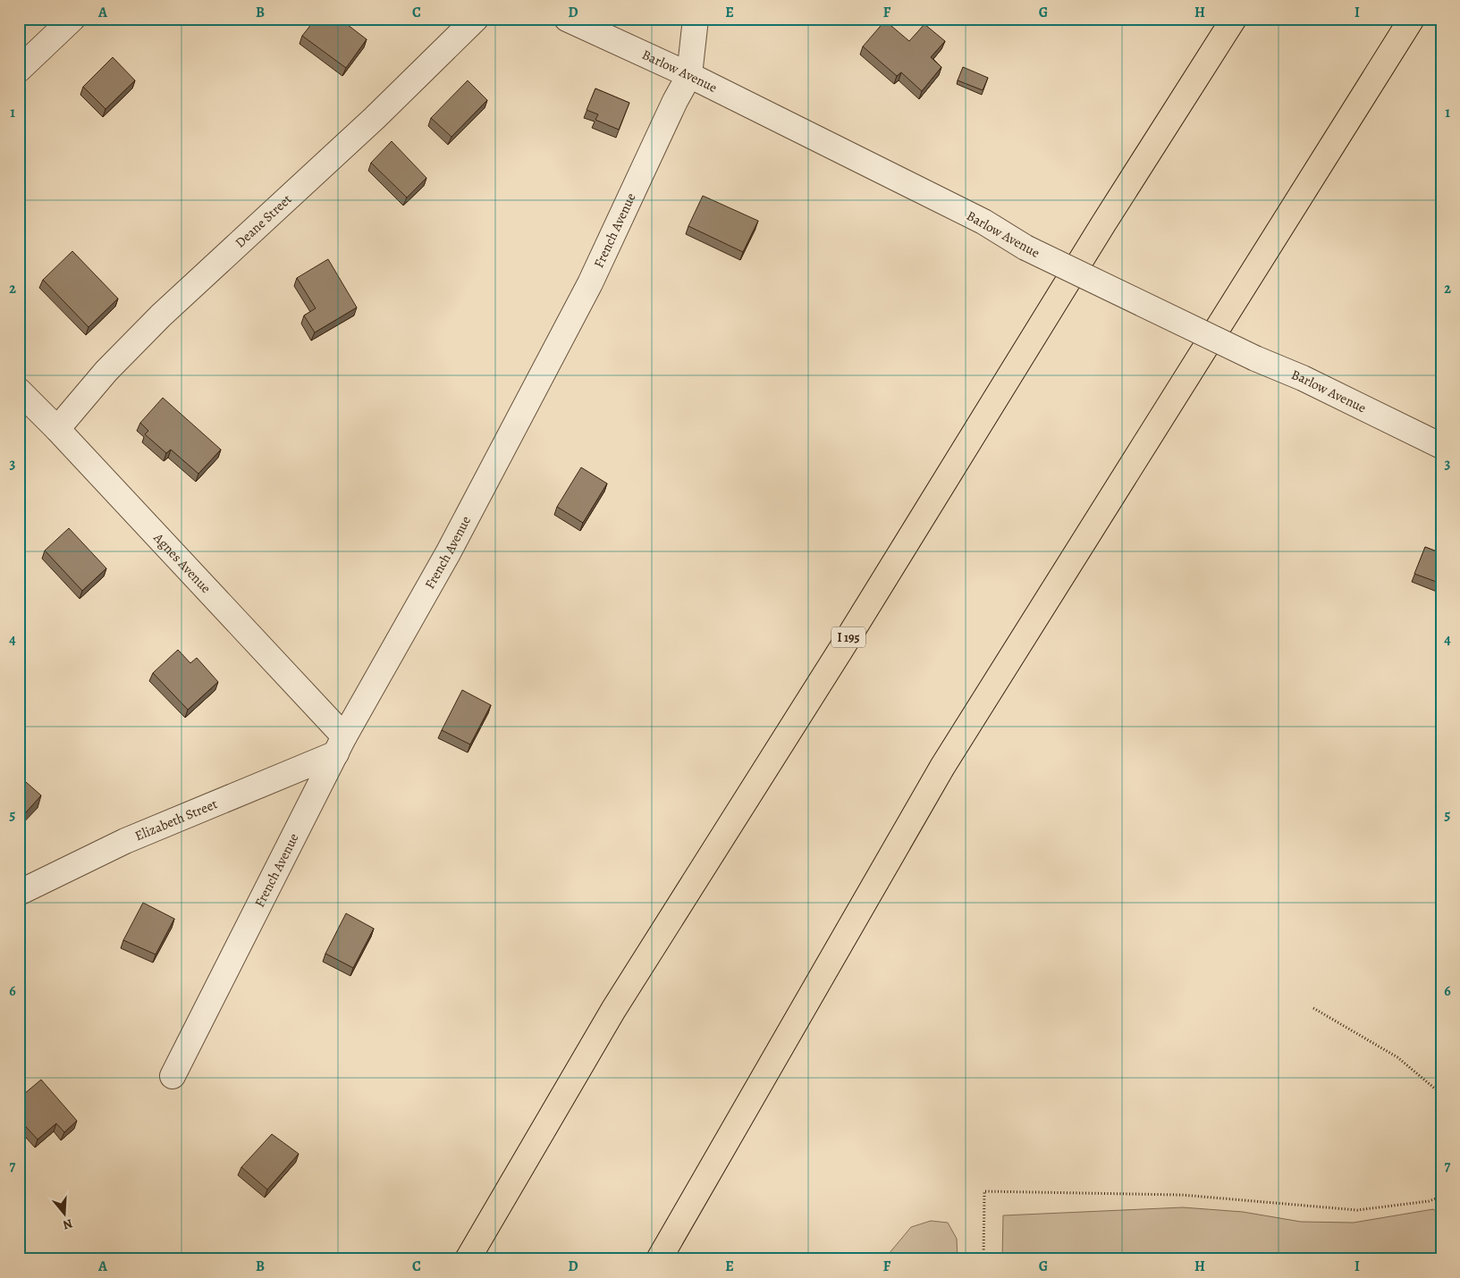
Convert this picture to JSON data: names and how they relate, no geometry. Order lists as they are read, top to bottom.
{
  "streets": {
    "highway": ["I 195"],
    "street": [
      "Barlow Avenue",
      "Deane Street",
      "French Avenue",
      "Agnes Avenue",
      "Elizabeth Street"
    ]
  },
  "crossings": [
    ["Barlow Avenue", "French Avenue"],
    ["Deane Street", "Agnes Avenue"],
    ["French Avenue", "Agnes Avenue"],
    ["French Avenue", "Elizabeth Street"],
    ["Agnes Avenue", "Elizabeth Street"]
  ],
  "north": "bottom",
  "grid": {
    "columns": [
      "A",
      "B",
      "C",
      "D",
      "E",
      "F",
      "G",
      "H",
      "I"
    ],
    "rows": [
      "1",
      "2",
      "3",
      "4",
      "5",
      "6",
      "7"
    ]
  }
}
